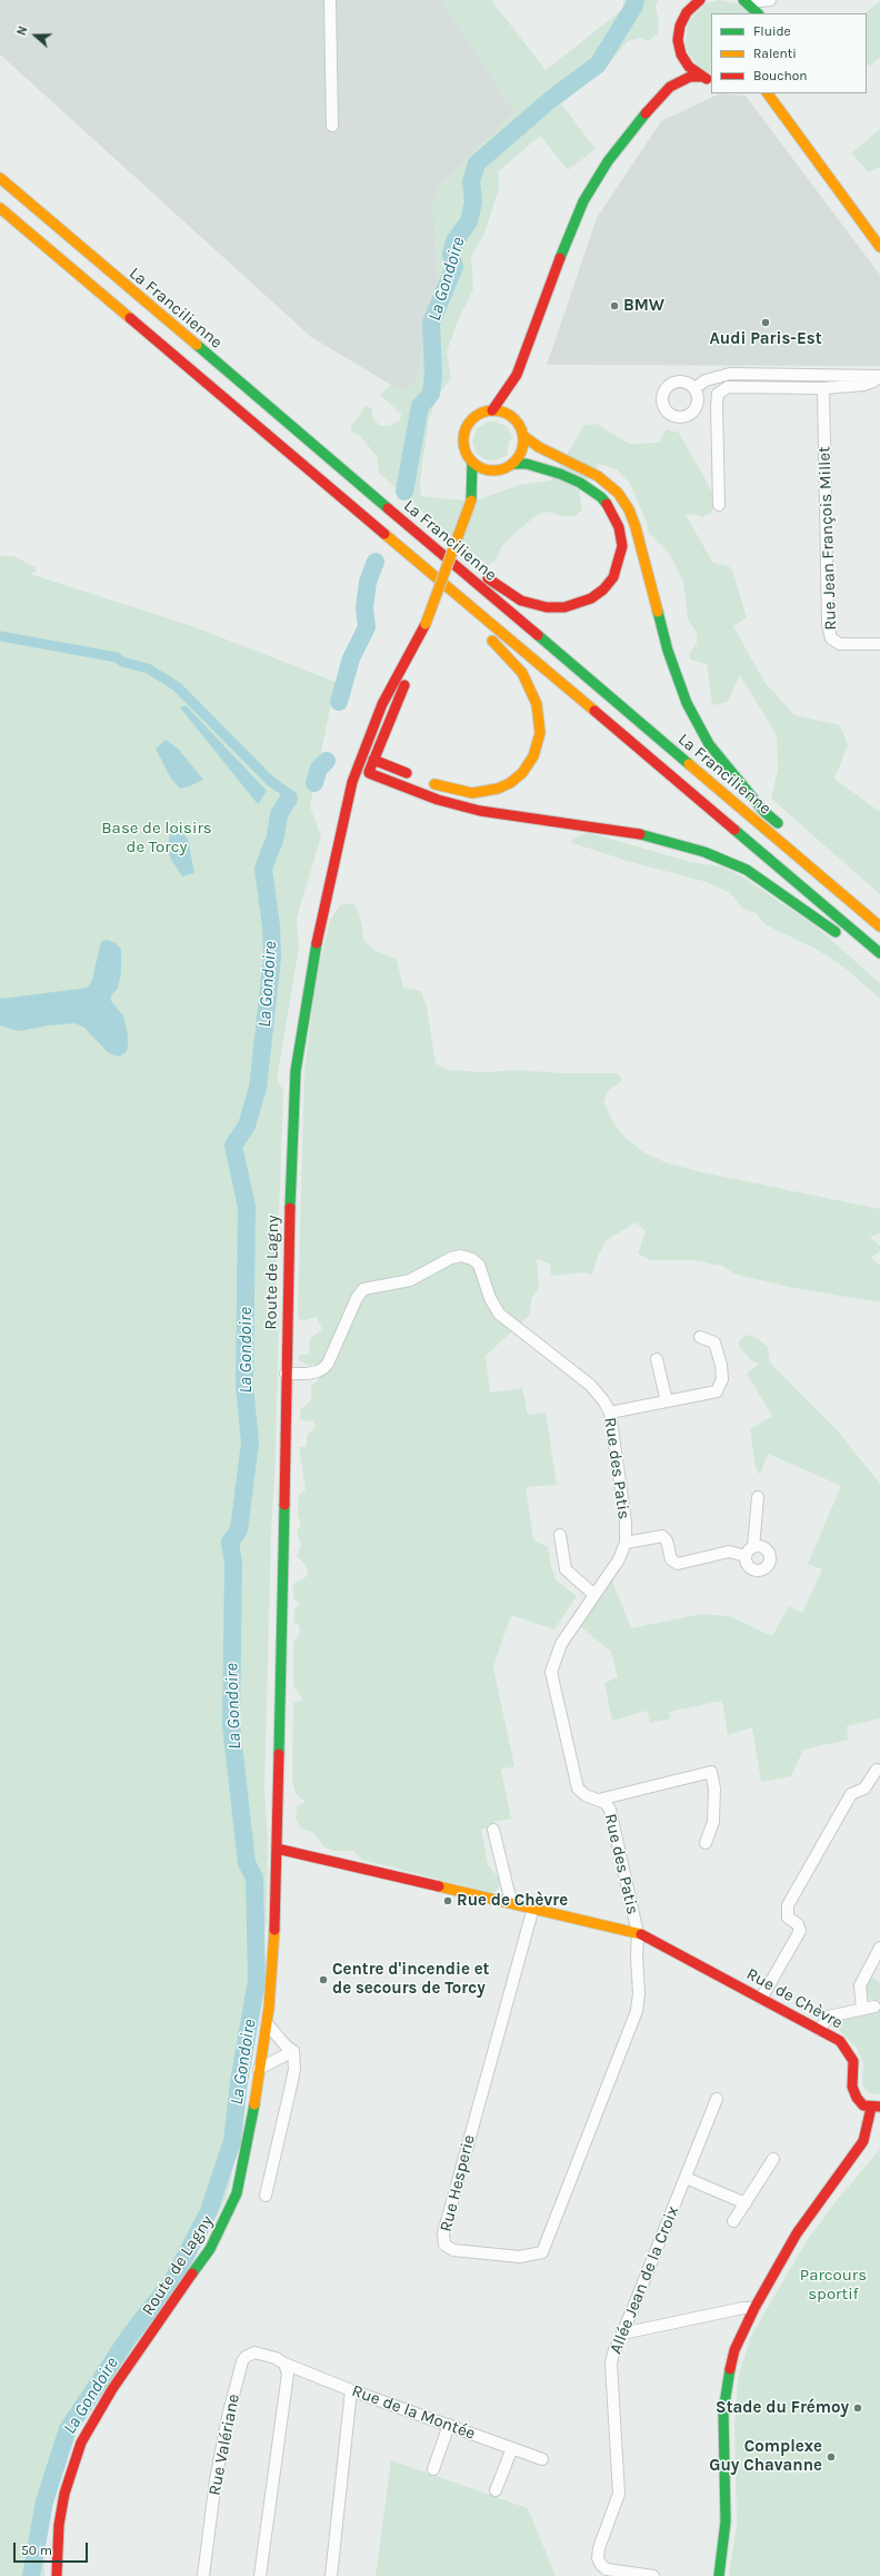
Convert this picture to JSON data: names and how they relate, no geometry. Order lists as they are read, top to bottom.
{
  "streets": {
    "main road": ["La Francilienne", "Route de Lagny", "Rue de Chèvre"],
    "street": [
      "Rue Jean François Millet",
      "Rue des Patis",
      "Rue Hesperie",
      "Allée Jean de la Croix",
      "Rue de la Montée",
      "Rue Valériane"
    ]
  },
  "crossings": [
    ["Route de Lagny", "Rue des Patis"],
    ["Route de Lagny", "Rue de Chèvre"],
    ["Rue des Patis", "Rue de Chèvre"],
    ["Rue des Patis", "Rue Hesperie"],
    ["Rue de Chèvre", "Rue Hesperie"],
    ["Rue de la Montée", "Rue Valériane"]
  ],
  "water": ["La Gondoire"],
  "parks": ["Base de loisirs de Torcy", "Parcours sportif"],
  "places": [
    "BMW",
    "Audi Paris-Est",
    "Rue de Chèvre",
    "Centre d'incendie et de secours de Torcy",
    "Stade du Frémoy",
    "Complexe Guy Chavanne"
  ],
  "legend": ["Fluide", "Ralenti", "Bouchon"],
  "scale_bar": "50 m",
  "north": "left"
}
